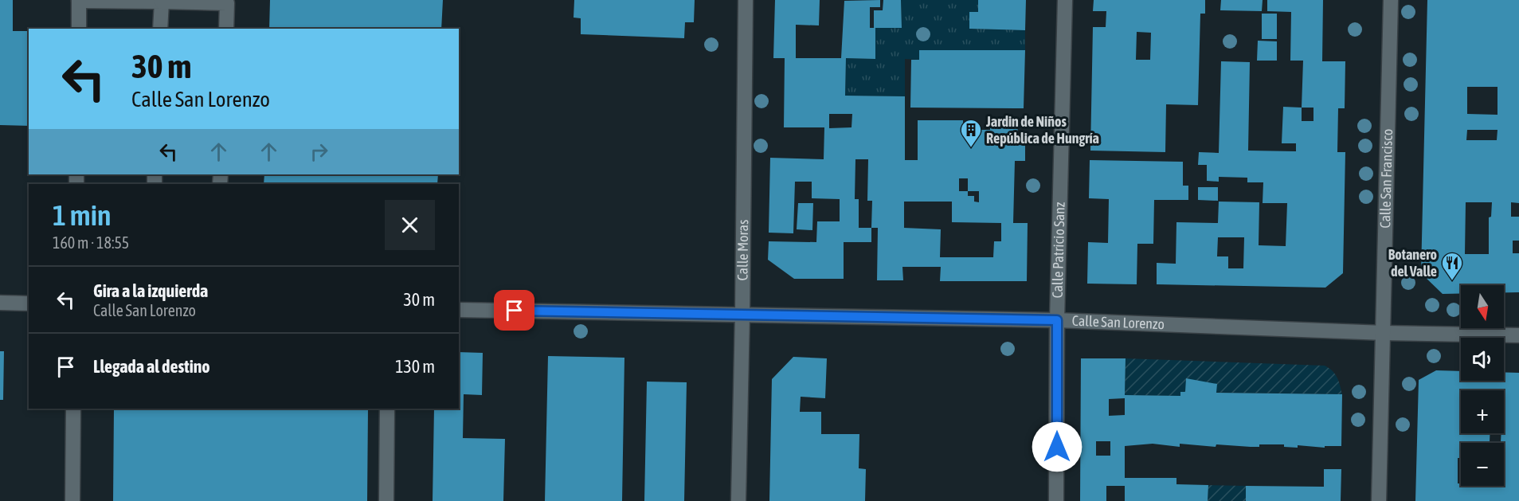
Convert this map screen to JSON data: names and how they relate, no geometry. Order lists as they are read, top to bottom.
{
  "streets": {
    "street": [
      "Calle San Francisco",
      "Calle Patricio Sanz",
      "Calle Moras",
      "Calle San Lorenzo"
    ]
  },
  "crossings": [
    ["Calle San Francisco", "Calle San Lorenzo"],
    ["Calle Patricio Sanz", "Calle San Lorenzo"],
    ["Calle Moras", "Calle San Lorenzo"]
  ],
  "places": {
    "building": ["Jardin de Niños República de Hungría"],
    "restaurant": ["Botanero del Valle"]
  },
  "north": "bottom",
  "page": {
    "turn": ["30 m", "Calle San Lorenzo"],
    "heading": ["1 min", "160 m · 18:55"],
    "list": [
      {
        "name": "Gira a la izquierda",
        "note": "Calle San Lorenzo",
        "value": "30 m"
      },
      {
        "name": "Llegada al destino",
        "value": "130 m"
      }
    ],
    "map_buttons": ["+", "−"]
  }
}
